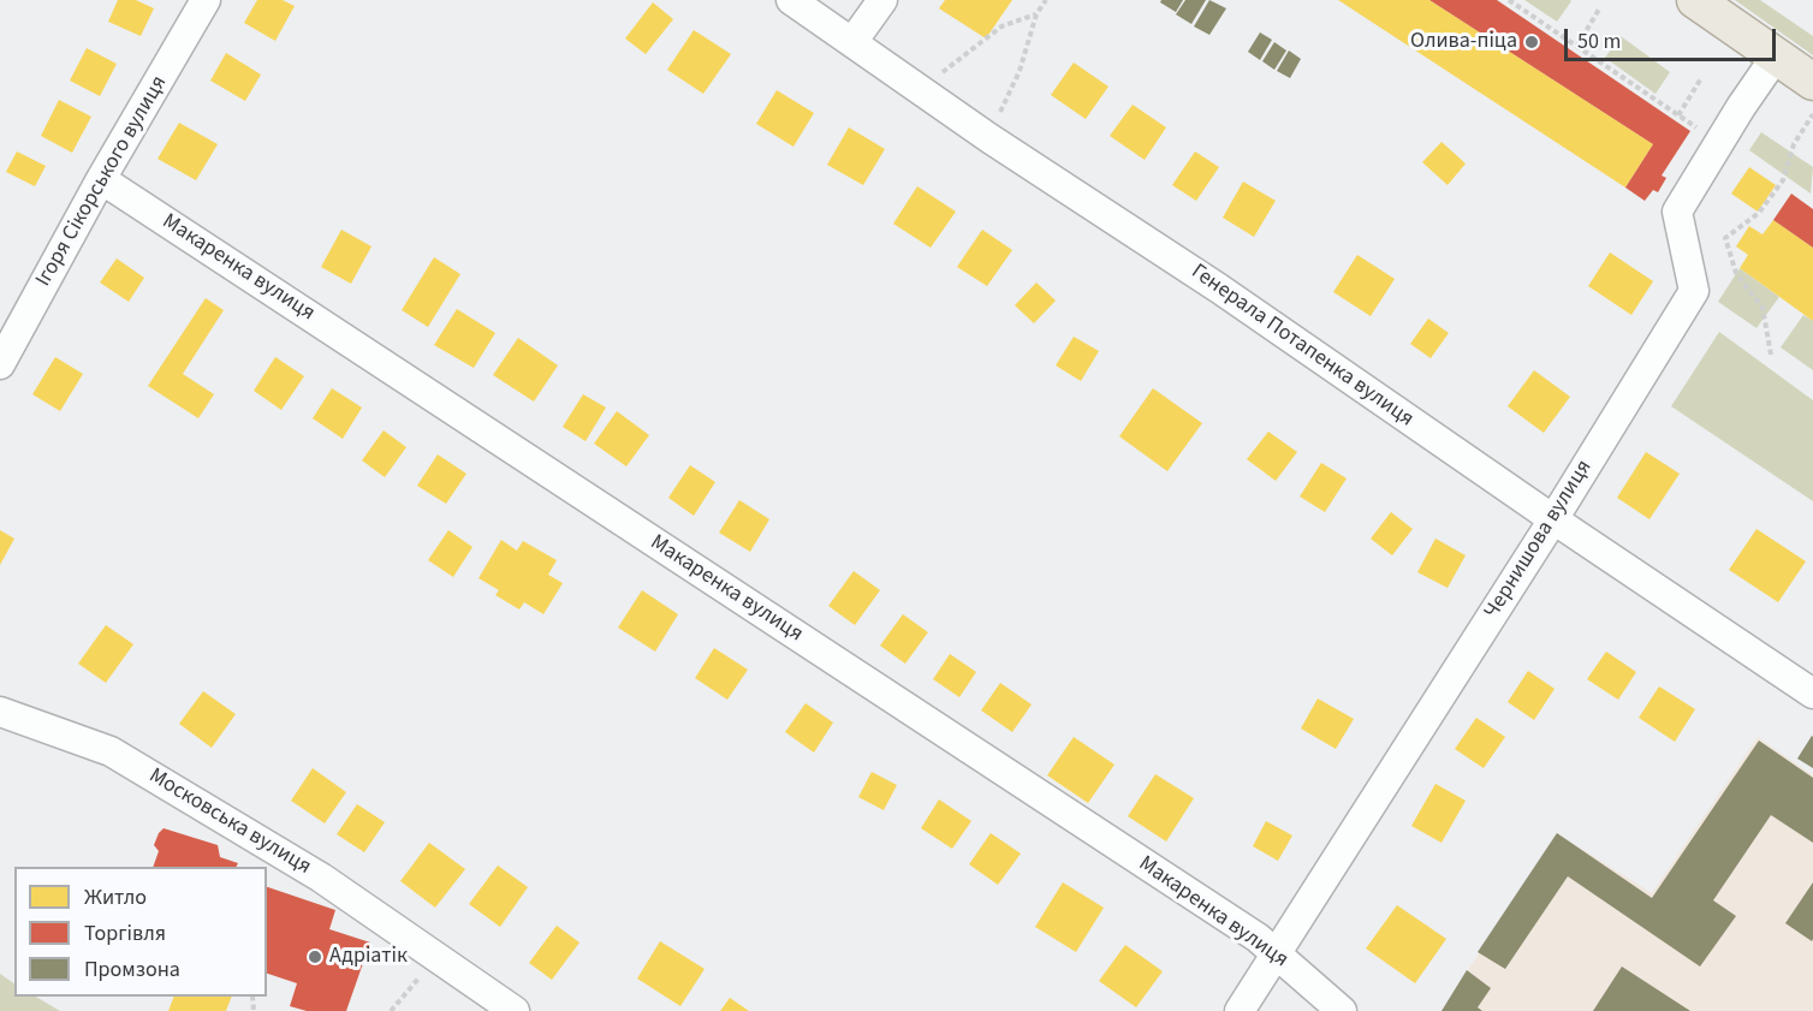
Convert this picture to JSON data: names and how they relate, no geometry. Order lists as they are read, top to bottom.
{
  "streets": {
    "street": [
      "Ігоря Сікорського вулиця",
      "Макаренка вулиця",
      "Генерала Потапенка вулиця",
      "Чернишова вулиця",
      "Московська вулиця"
    ]
  },
  "crossings": [
    ["Ігоря Сікорського вулиця", "Макаренка вулиця"],
    ["Макаренка вулиця", "Чернишова вулиця"],
    ["Генерала Потапенка вулиця", "Чернишова вулиця"]
  ],
  "places": ["Олива-піца", "Адріатік"],
  "legend": ["Житло", "Торгівля", "Промзона"],
  "scale_bar": "50 m"
}
